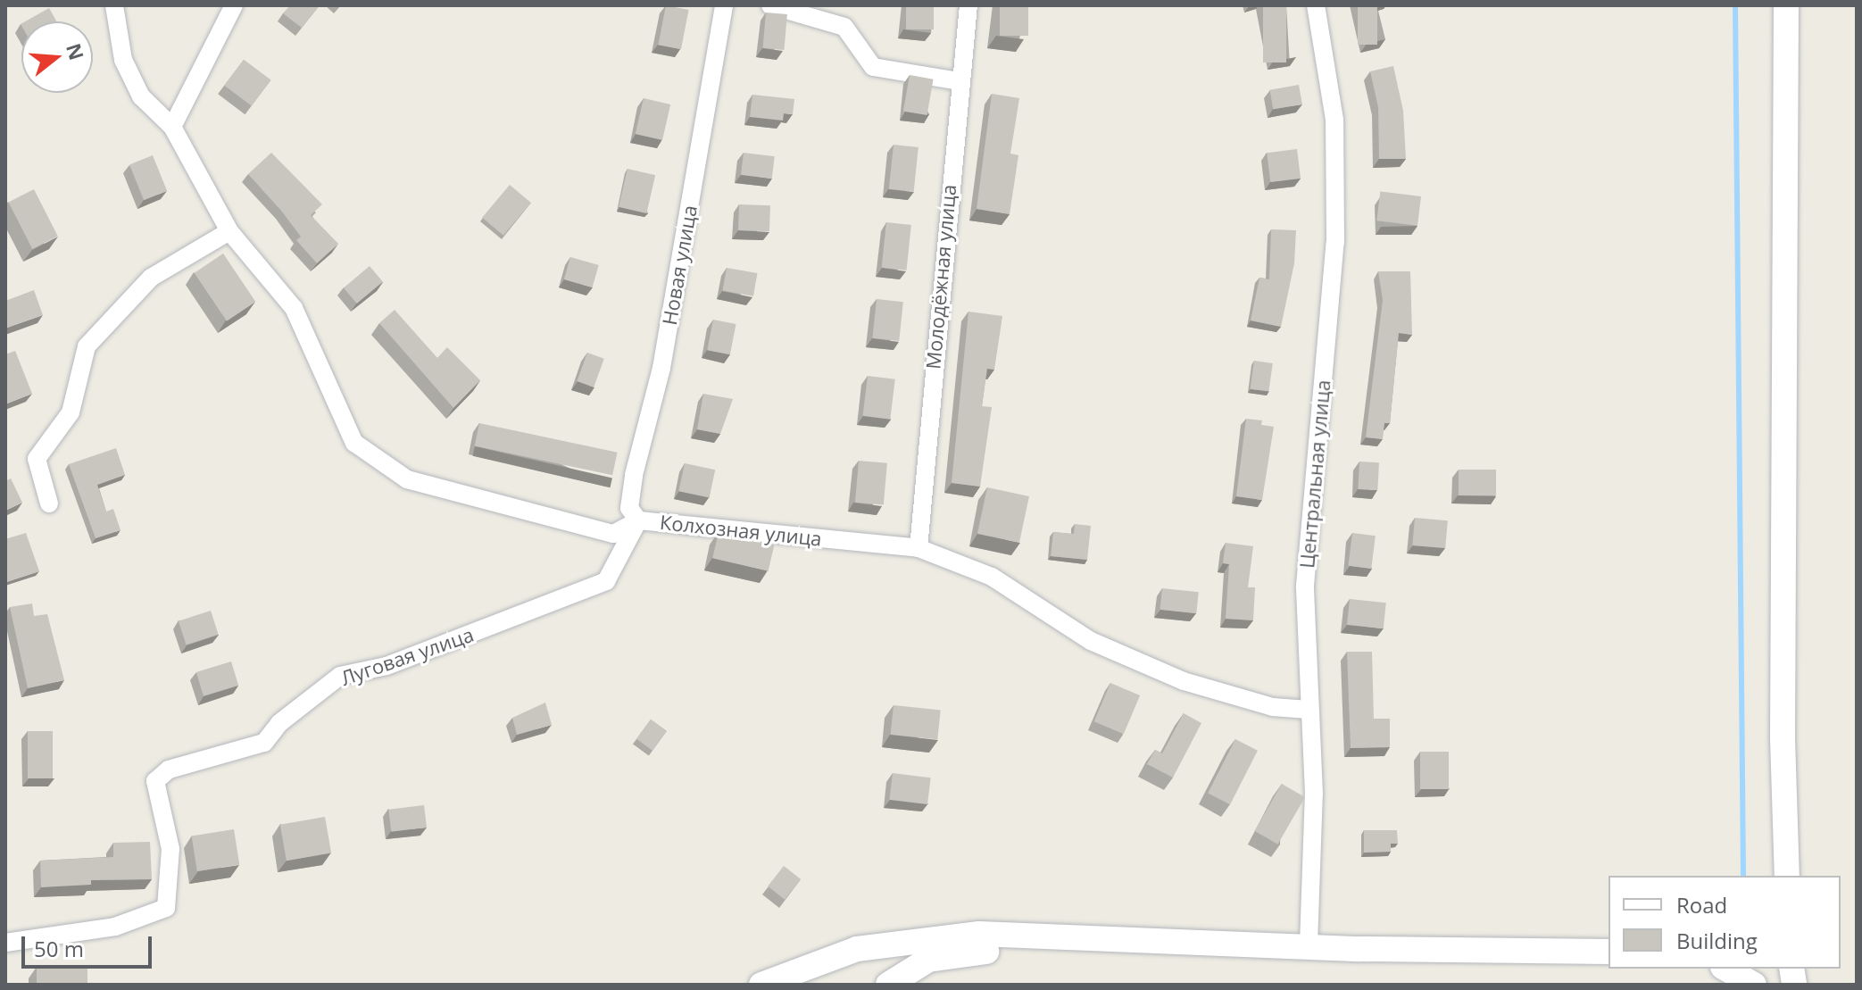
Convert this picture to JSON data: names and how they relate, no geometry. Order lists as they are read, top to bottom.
{
  "streets": {
    "street": [
      "Новая улица",
      "Молодёжная улица",
      "Центральная улица",
      "Колхозная улица",
      "Луговая улица"
    ]
  },
  "crossings": [
    ["Новая улица", "Колхозная улица"],
    ["Новая улица", "Луговая улица"],
    ["Молодёжная улица", "Колхозная улица"],
    ["Центральная улица", "Колхозная улица"],
    ["Колхозная улица", "Луговая улица"]
  ],
  "legend": ["Road", "Building"],
  "scale_bar": "50 m",
  "north": "right"
}
